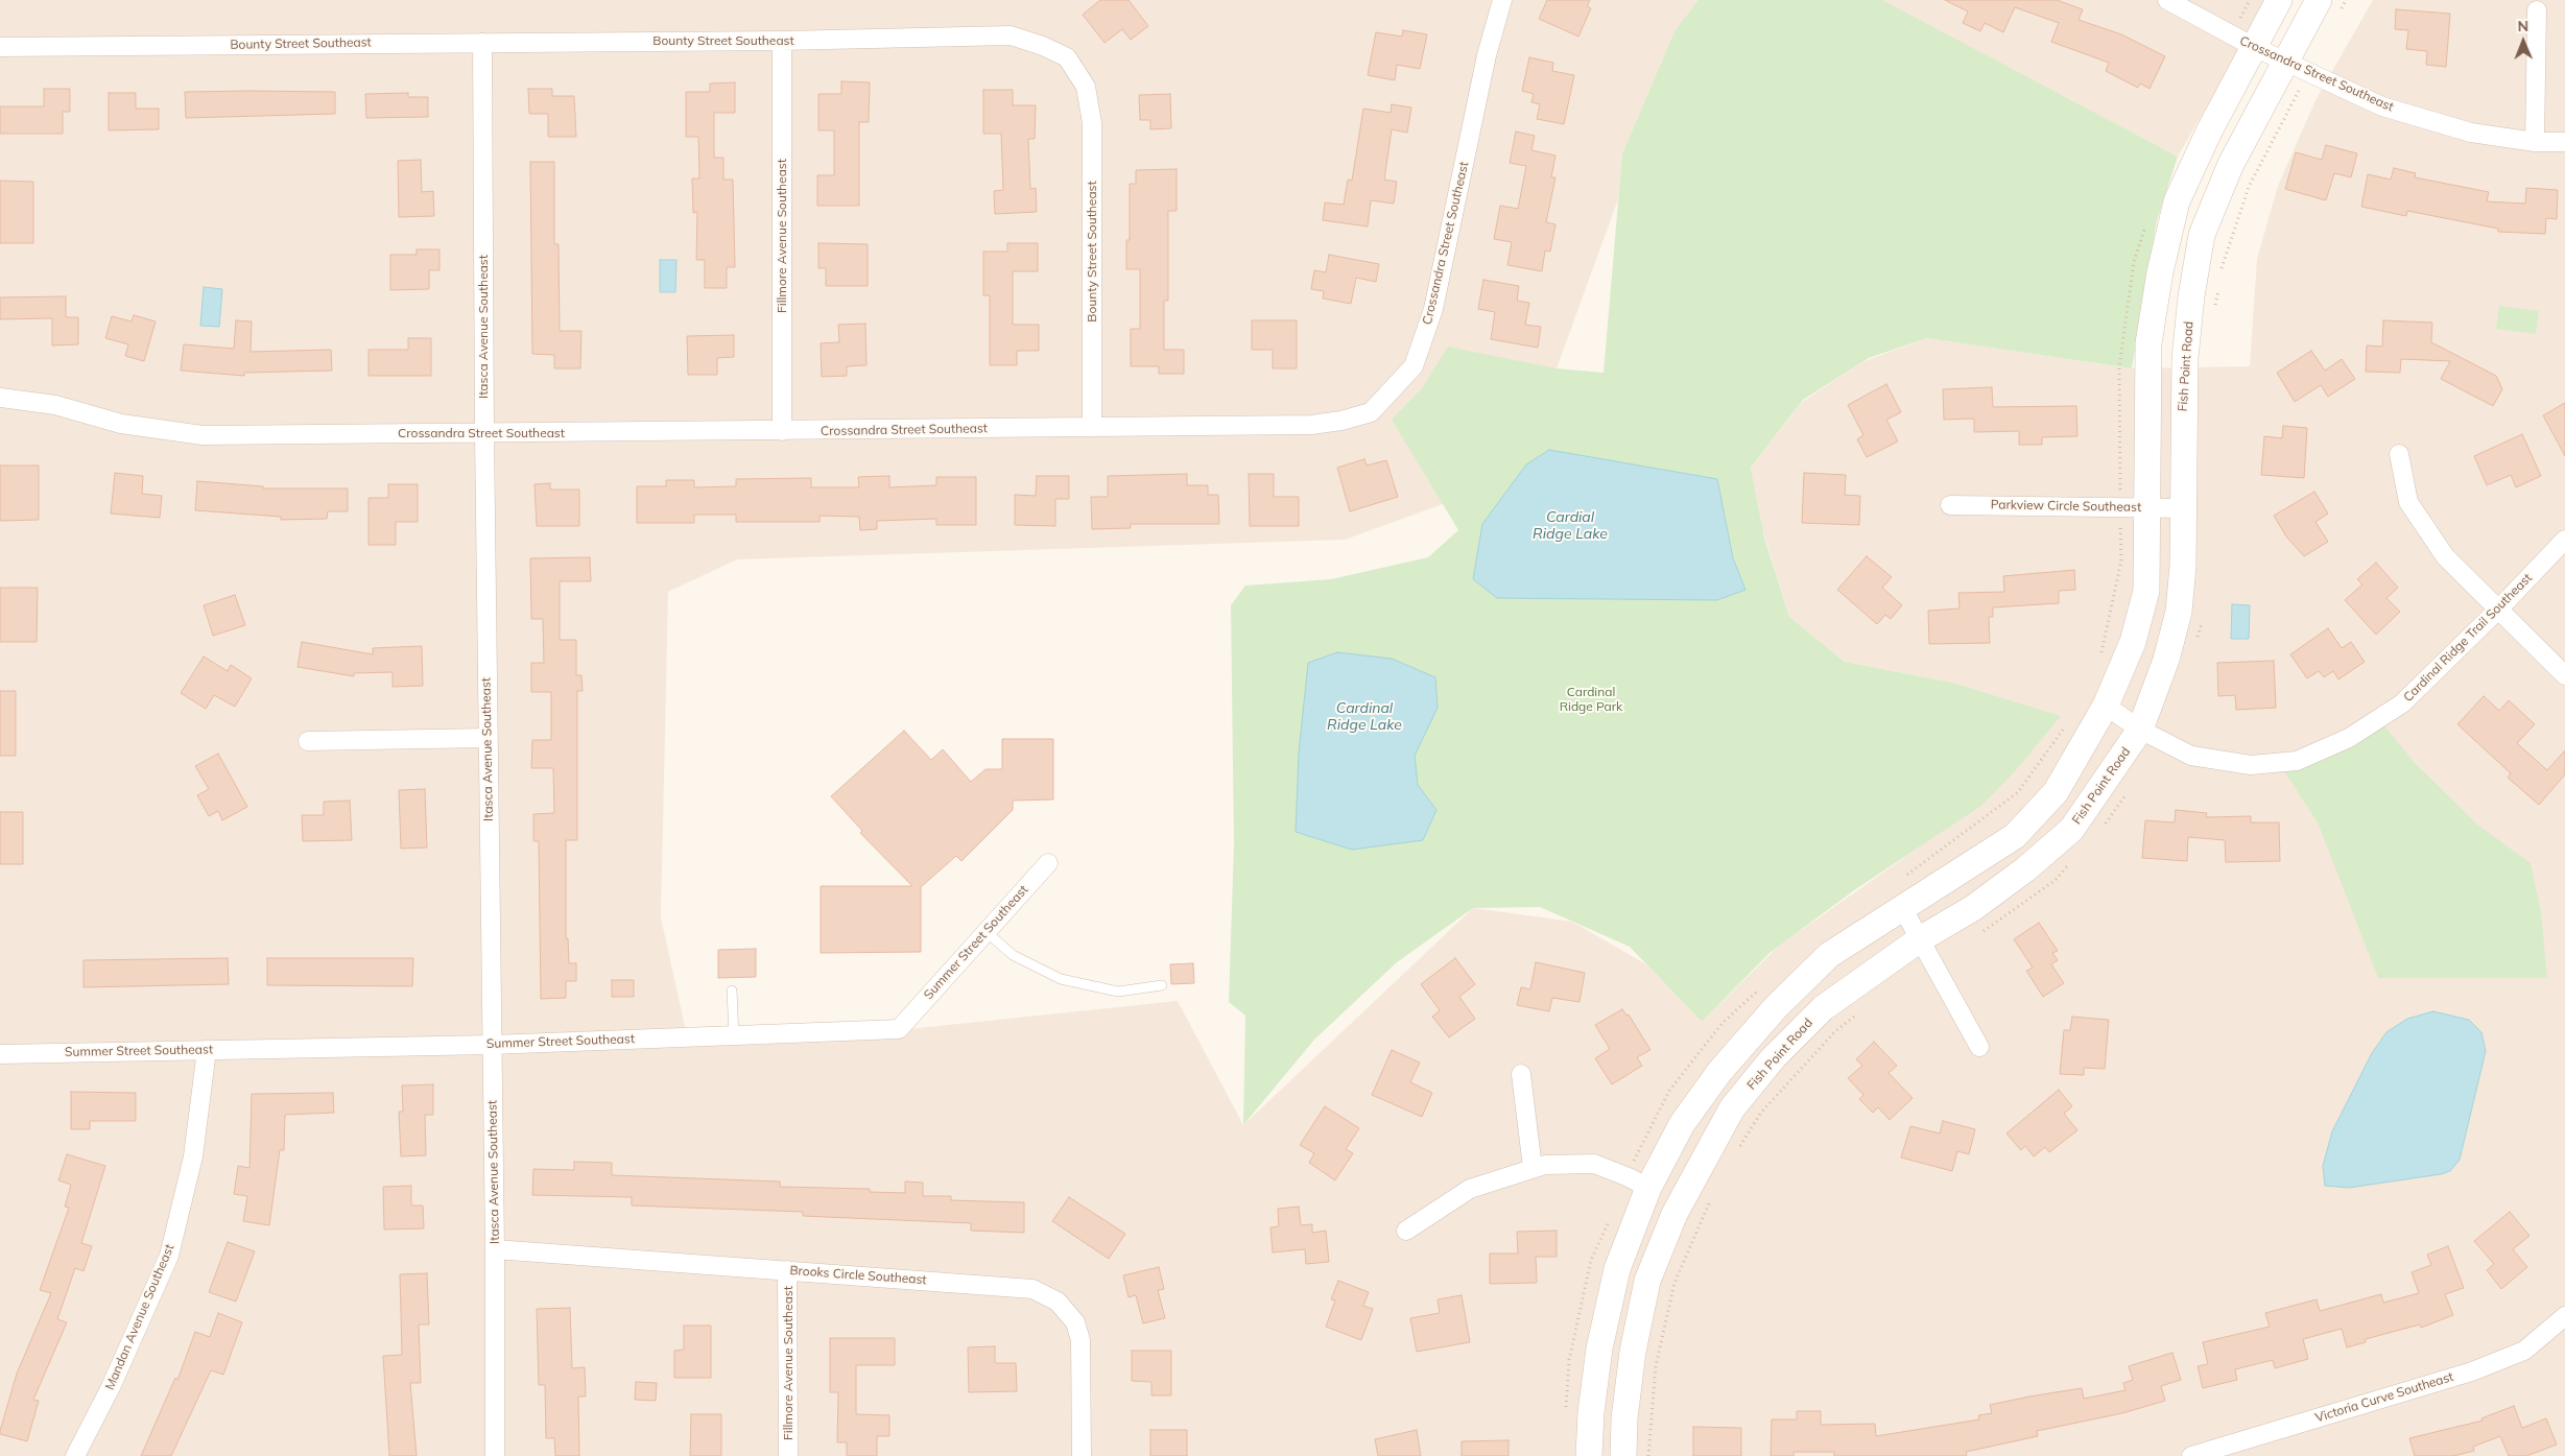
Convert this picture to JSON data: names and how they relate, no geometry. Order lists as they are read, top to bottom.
{
  "streets": {
    "street": [
      "Bounty Street Southeast",
      "Crossandra Street Southeast",
      "Fillmore Avenue Southeast",
      "Itasca Avenue Southeast",
      "Fish Point Road",
      "Parkview Circle Southeast",
      "Cardinal Ridge Trail Southeast",
      "Summer Street Southeast",
      "Brooks Circle Southeast",
      "Mandan Avenue Southeast",
      "Victoria Curve Southeast"
    ]
  },
  "crossings": [
    ["Bounty Street Southeast", "Crossandra Street Southeast"],
    ["Bounty Street Southeast", "Fillmore Avenue Southeast"],
    ["Bounty Street Southeast", "Itasca Avenue Southeast"],
    ["Crossandra Street Southeast", "Fillmore Avenue Southeast"],
    ["Crossandra Street Southeast", "Itasca Avenue Southeast"],
    ["Crossandra Street Southeast", "Fish Point Road"],
    ["Fillmore Avenue Southeast", "Brooks Circle Southeast"],
    ["Itasca Avenue Southeast", "Summer Street Southeast"],
    ["Itasca Avenue Southeast", "Brooks Circle Southeast"],
    ["Fish Point Road", "Parkview Circle Southeast"],
    ["Fish Point Road", "Cardinal Ridge Trail Southeast"],
    ["Summer Street Southeast", "Mandan Avenue Southeast"]
  ],
  "water": ["Cardial Ridge Lake", "Cardinal Ridge Lake"],
  "parks": ["Cardinal Ridge Park"],
  "north": "top"
}
